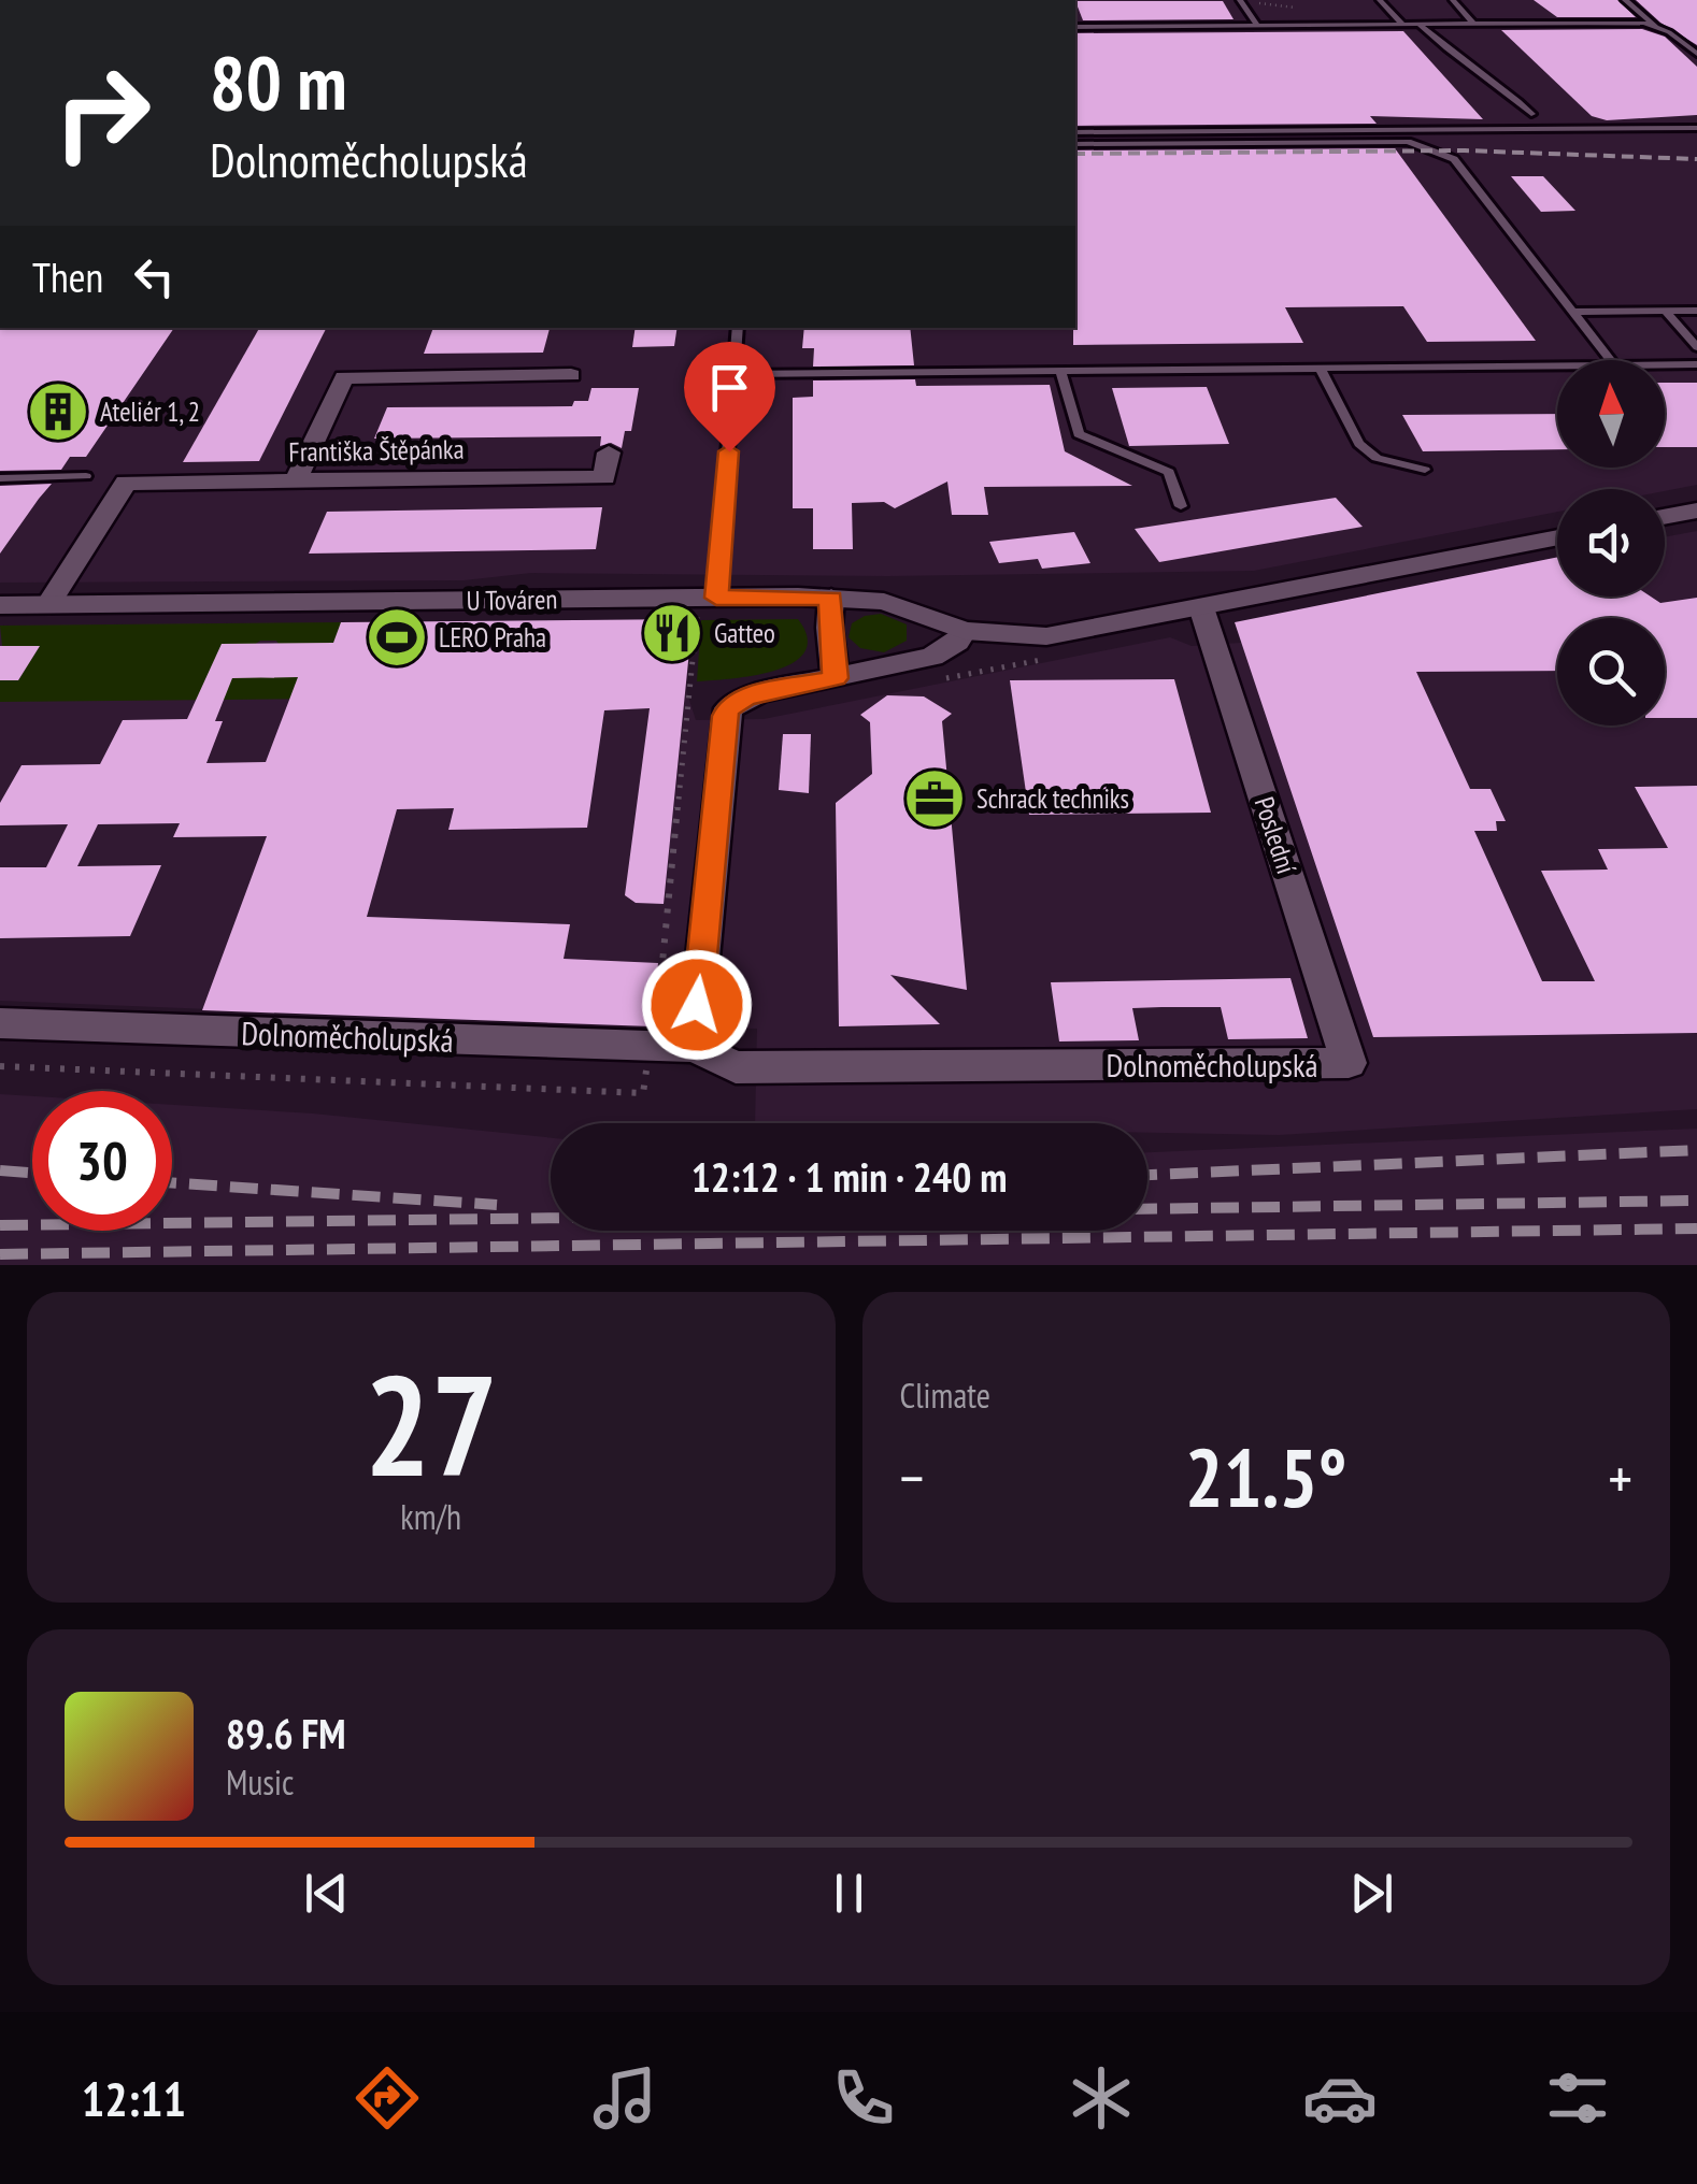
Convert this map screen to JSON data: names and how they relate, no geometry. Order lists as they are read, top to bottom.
{
  "streets": {
    "street": [
      "Františka Štěpánka",
      "U Továren",
      "Poslední",
      "Dolnoměcholupská"
    ]
  },
  "crossings": [
    ["Františka Štěpánka", "U Továren"],
    ["U Továren", "Poslední"],
    ["Poslední", "Dolnoměcholupská"]
  ],
  "places": {
    "building": ["Ateliér 1, 2"],
    "restaurant": ["Gatteo"],
    "sports": ["LERO Praha"],
    "office": ["Schrack techniks"]
  },
  "north": "top",
  "page": {
    "turn": ["80 m", "Dolnoměcholupská"],
    "then": "Then",
    "limit": "30",
    "trip": "12:12 · 1 min · 240 m",
    "tile": [
      ["27", "km/h"],
      "Climate"
    ],
    "heat": ["−", "21.5°", "+"],
    "song": ["89.6 FM", "Music"],
    "tabs": "12:11"
  }
}
